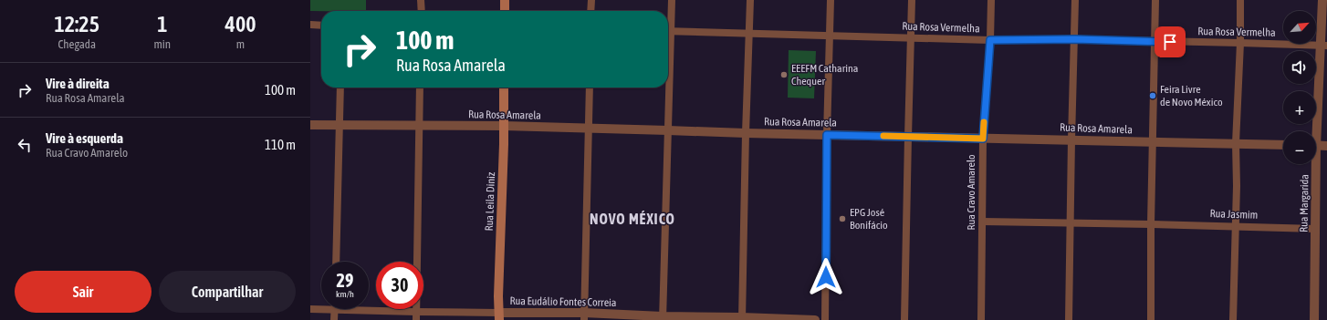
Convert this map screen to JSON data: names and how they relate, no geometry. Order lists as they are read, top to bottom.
{
  "streets": {
    "main road": ["Rua Leila Diniz"],
    "street": [
      "Rua Rosa Vermelha",
      "Rua Rosa Amarela",
      "Rua Cravo Amarelo",
      "Rua Margarida",
      "Rua Jasmim",
      "Rua Eudálio Fontes Correia"
    ]
  },
  "crossings": [
    ["Rua Rosa Vermelha", "Rua Cravo Amarelo"],
    ["Rua Rosa Vermelha", "Rua Margarida"],
    ["Rua Rosa Amarela", "Rua Cravo Amarelo"],
    ["Rua Rosa Amarela", "Rua Leila Diniz"],
    ["Rua Cravo Amarelo", "Rua Jasmim"],
    ["Rua Leila Diniz", "Rua Eudálio Fontes Correia"],
    ["Rua Margarida", "Rua Jasmim"]
  ],
  "districts": ["NOVO MÉXICO"],
  "places": ["EEEFM Catharina Chequer", "Feira Livre de Novo México", "EPG José Bonifácio"],
  "north": "top right",
  "page": {
    "eta": [
      "12:25",
      "Chegada",
      "1",
      "min",
      "400",
      "m"
    ],
    "map_buttons": ["+", "−"],
    "turn": ["100 m", "Rua Rosa Amarela"],
    "list": [
      {
        "name": "Vire à direita",
        "note": "Rua Rosa Amarela",
        "value": "100 m"
      },
      {
        "name": "Vire à esquerda",
        "note": "Rua Cravo Amarelo",
        "value": "110 m"
      }
    ],
    "speed": "29 km/h",
    "limit": "30",
    "buttons": ["Sair", "Compartilhar"]
  }
}
